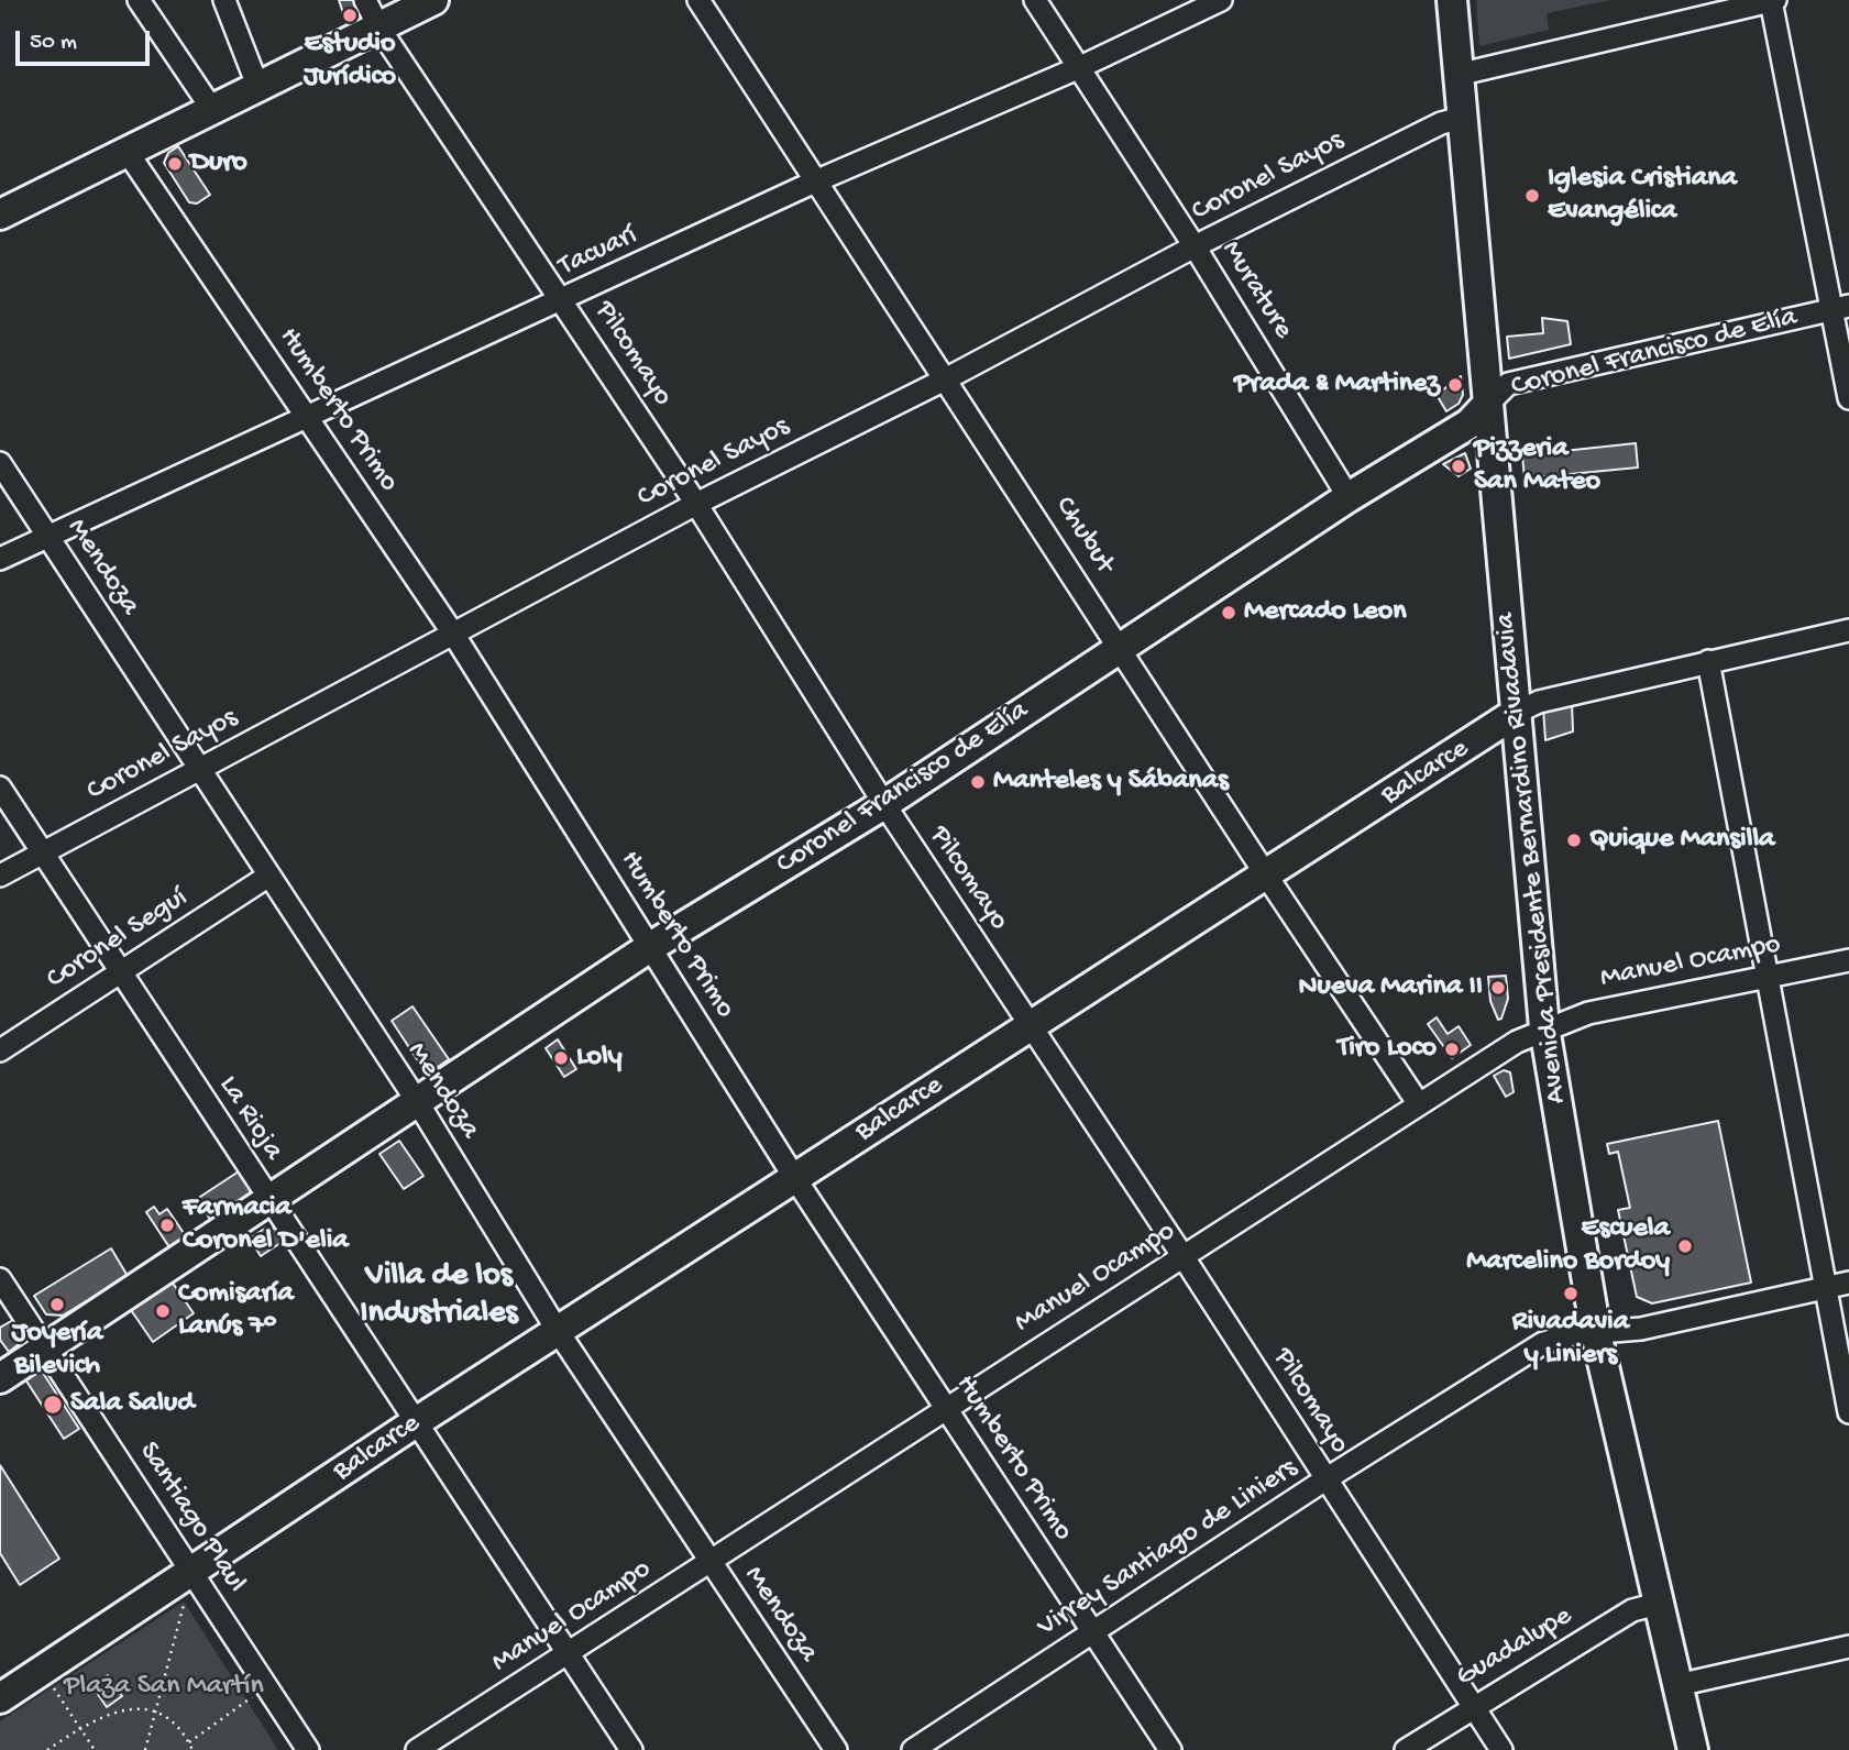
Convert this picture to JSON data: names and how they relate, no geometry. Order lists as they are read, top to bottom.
{
  "streets": {
    "street": [
      "Coronel Sayos",
      "Tacuarí",
      "Murature",
      "Coronel Francisco de Elía",
      "Pilcomayo",
      "Humberto Primo",
      "Chubut",
      "Mendoza",
      "Balcarce",
      "Avenida Presidente Bernardino Rivadavia",
      "Coronel Seguí",
      "Manuel Ocampo",
      "La Rioja",
      "Santiago Plaul",
      "Virrey Santiago de Liniers",
      "Guadalupe"
    ]
  },
  "crossings": [
    ["Coronel Sayos", "Murature"],
    ["Coronel Sayos", "Pilcomayo"],
    ["Coronel Sayos", "Humberto Primo"],
    ["Coronel Sayos", "Chubut"],
    ["Coronel Sayos", "Mendoza"],
    ["Coronel Sayos", "Avenida Presidente Bernardino Rivadavia"],
    ["Coronel Sayos", "La Rioja"],
    ["Tacuarí", "Murature"],
    ["Tacuarí", "Pilcomayo"],
    ["Tacuarí", "Humberto Primo"],
    ["Tacuarí", "Chubut"],
    ["Tacuarí", "Mendoza"],
    ["Murature", "Coronel Francisco de Elía"],
    ["Coronel Francisco de Elía", "Pilcomayo"],
    ["Coronel Francisco de Elía", "Humberto Primo"],
    ["Coronel Francisco de Elía", "Chubut"],
    ["Coronel Francisco de Elía", "Mendoza"],
    ["Coronel Francisco de Elía", "Avenida Presidente Bernardino Rivadavia"],
    ["Coronel Francisco de Elía", "La Rioja"],
    ["Coronel Francisco de Elía", "Santiago Plaul"],
    ["Pilcomayo", "Balcarce"],
    ["Pilcomayo", "Manuel Ocampo"],
    ["Pilcomayo", "Virrey Santiago de Liniers"],
    ["Pilcomayo", "Guadalupe"],
    ["Humberto Primo", "Balcarce"],
    ["Humberto Primo", "Manuel Ocampo"],
    ["Humberto Primo", "Virrey Santiago de Liniers"],
    ["Chubut", "Balcarce"],
    ["Chubut", "Manuel Ocampo"],
    ["Mendoza", "Balcarce"],
    ["Mendoza", "Coronel Seguí"],
    ["Mendoza", "Manuel Ocampo"],
    ["Balcarce", "Avenida Presidente Bernardino Rivadavia"],
    ["Balcarce", "La Rioja"],
    ["Balcarce", "Santiago Plaul"],
    ["Avenida Presidente Bernardino Rivadavia", "Manuel Ocampo"],
    ["Avenida Presidente Bernardino Rivadavia", "Virrey Santiago de Liniers"],
    ["Avenida Presidente Bernardino Rivadavia", "Guadalupe"],
    ["Coronel Seguí", "La Rioja"],
    ["Manuel Ocampo", "La Rioja"]
  ],
  "districts": ["Villa de los Industriales"],
  "parks": ["Plaza San Martín"],
  "places": [
    "Estudio Jurídico",
    "Duro",
    "Iglesia Cristiana Evangélica",
    "Prada & Martinez",
    "Pizzeria San Mateo",
    "Mercado Leon",
    "Manteles y Sábanas",
    "Quique Mansilla",
    "Nueva Marina II",
    "Tiro Loco",
    "Loly",
    "Farmacia Coronel D'elia",
    "Escuela Marcelino Bordoy",
    "Rivadavia y Liniers",
    "Joyería Bilevich",
    "Comisaría Lanús 7°",
    "Sala Salud"
  ],
  "scale_bar": "50 m"
}
